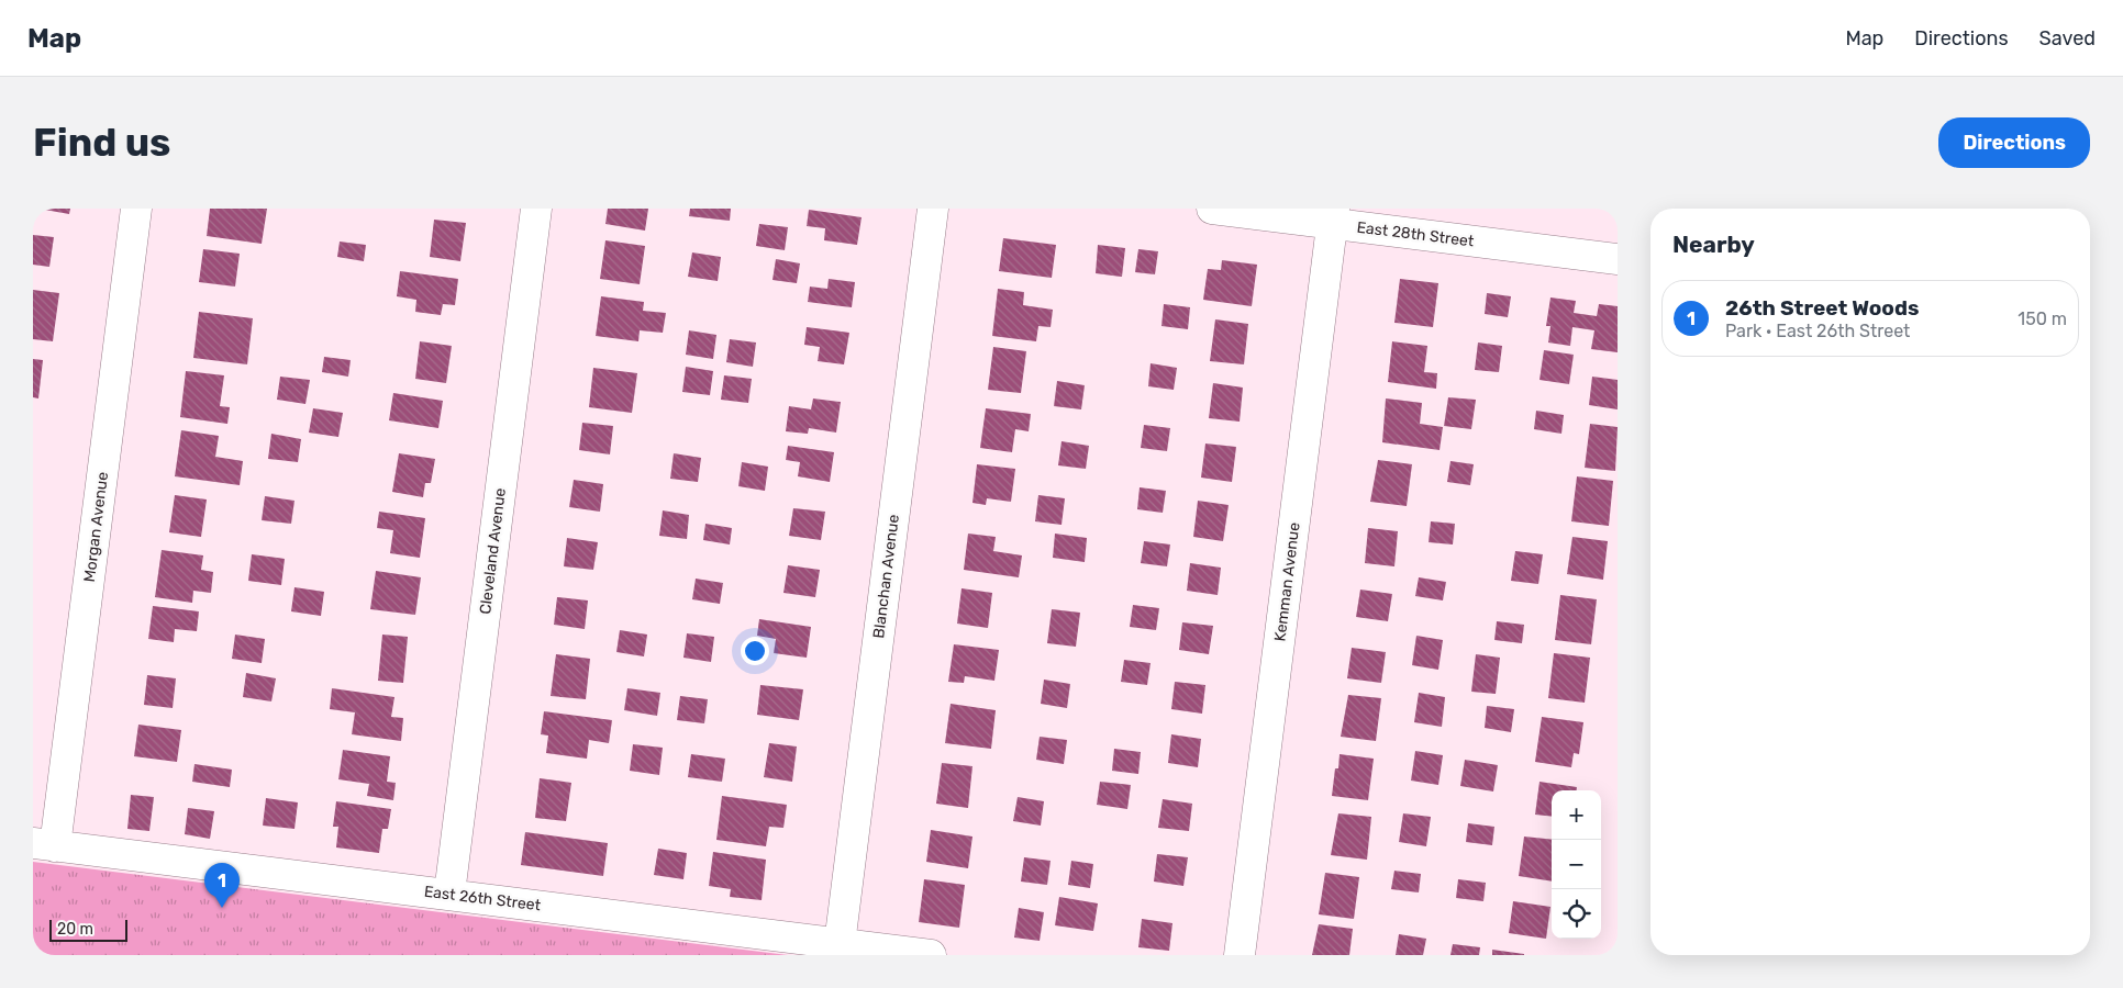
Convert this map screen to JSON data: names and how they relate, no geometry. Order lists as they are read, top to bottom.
{
  "streets": {
    "street": [
      "East 28th Street",
      "Morgan Avenue",
      "Cleveland Avenue",
      "Blanchan Avenue",
      "Kemman Avenue",
      "East 26th Street"
    ]
  },
  "crossings": [
    ["East 28th Street", "Kemman Avenue"],
    ["Morgan Avenue", "East 26th Street"],
    ["Cleveland Avenue", "East 26th Street"],
    ["Blanchan Avenue", "East 26th Street"]
  ],
  "scale_bar": "20 m",
  "page": {
    "header": "Map",
    "nav": ["Map", "Directions", "Saved"],
    "buttons": "Directions",
    "title": "Find us",
    "heading": "Nearby",
    "list": [
      {
        "mark": "1",
        "name": "26th Street Woods",
        "note": "Park · East 26th Street",
        "value": "150 m"
      }
    ],
    "map_buttons": ["+", "−"],
    "pins": "1",
    "scale": "20 m"
  }
}
